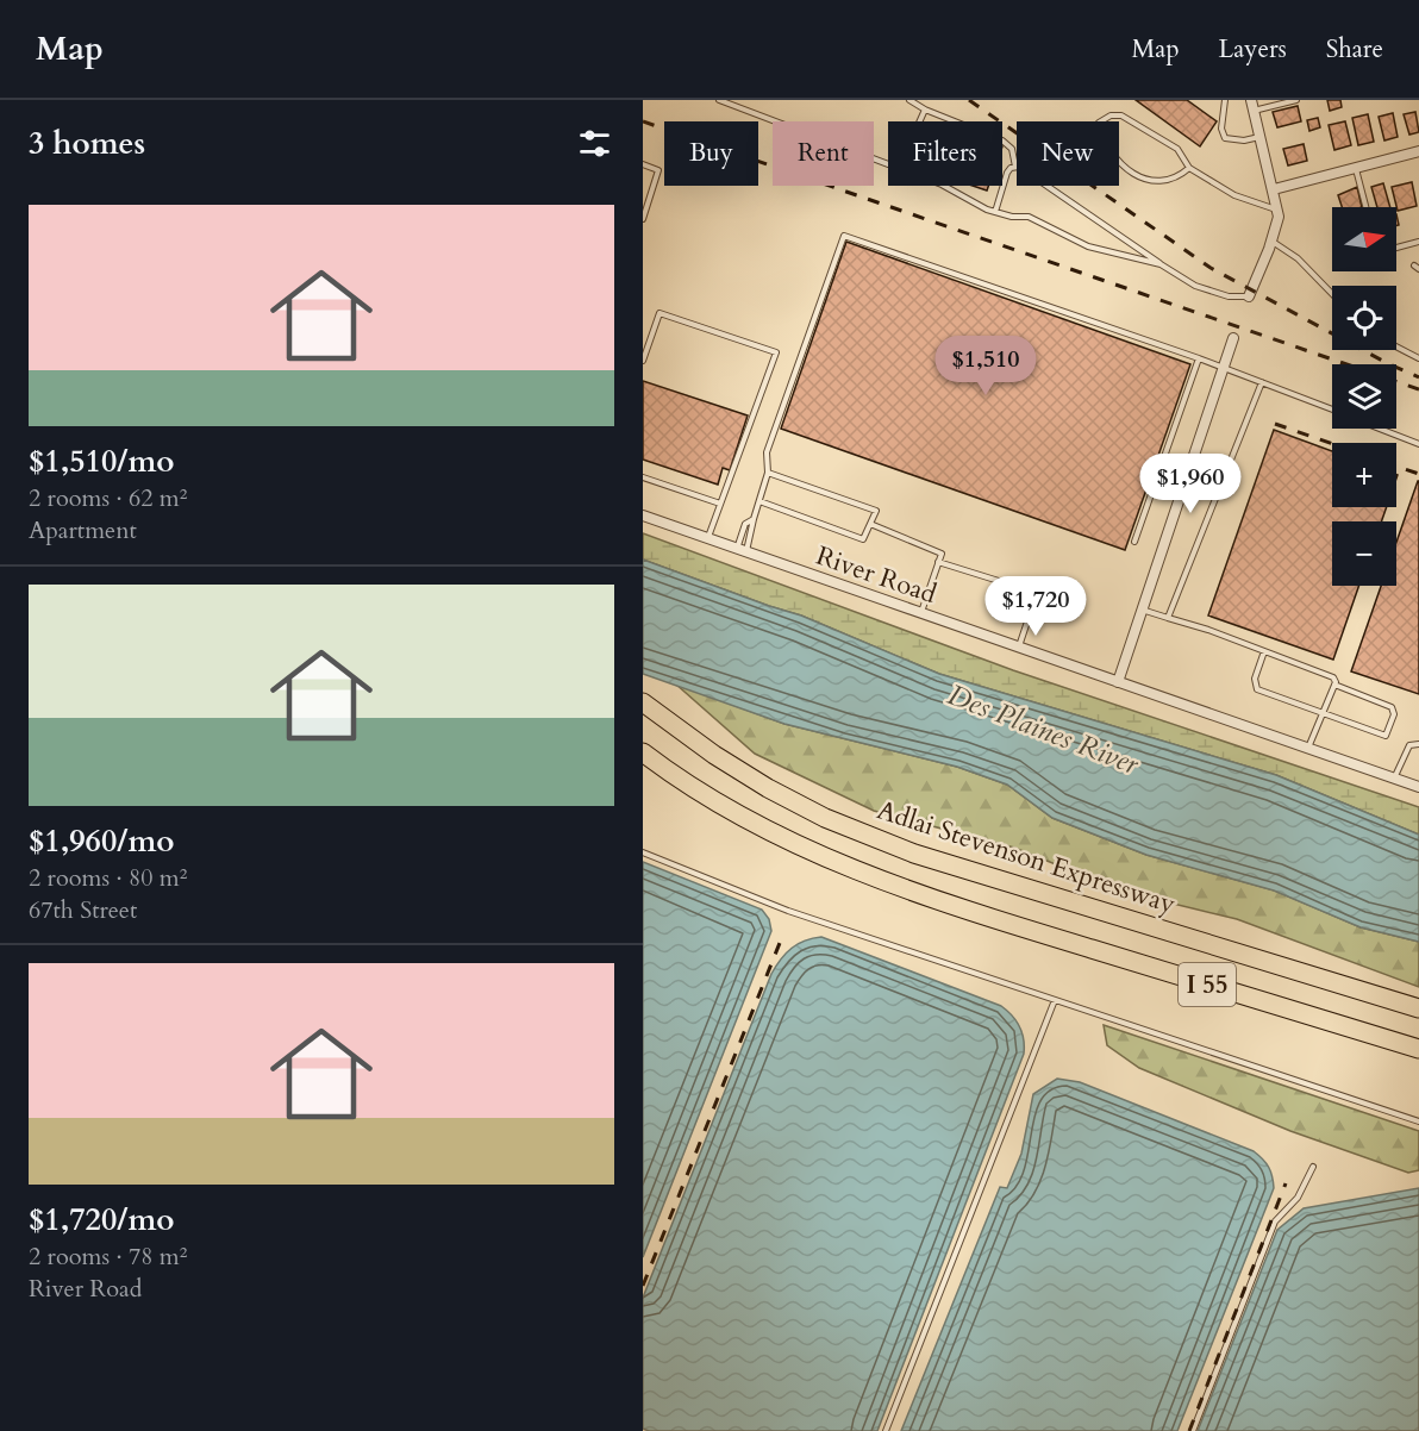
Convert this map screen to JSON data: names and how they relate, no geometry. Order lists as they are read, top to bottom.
{
  "streets": {
    "highway": ["Adlai Stevenson Expressway", "I 55"],
    "street": ["River Road"]
  },
  "water": ["Des Plaines River"],
  "north": "right",
  "page": {
    "header": "Map",
    "nav": ["Map", "Layers", "Share"],
    "heading": "3 homes",
    "chip": [
      "Buy",
      "Rent",
      "Filters",
      "New"
    ],
    "list": [
      {
        "name": "$1,510/mo",
        "note": "2 rooms · 62 m² · Apartment"
      },
      {
        "name": "$1,960/mo",
        "note": "2 rooms · 80 m² · 67th Street"
      },
      {
        "name": "$1,720/mo",
        "note": "2 rooms · 78 m² · River Road"
      }
    ],
    "map_buttons": ["+", "−"],
    "price": ["$1,510", "$1,960", "$1,720"]
  }
}
